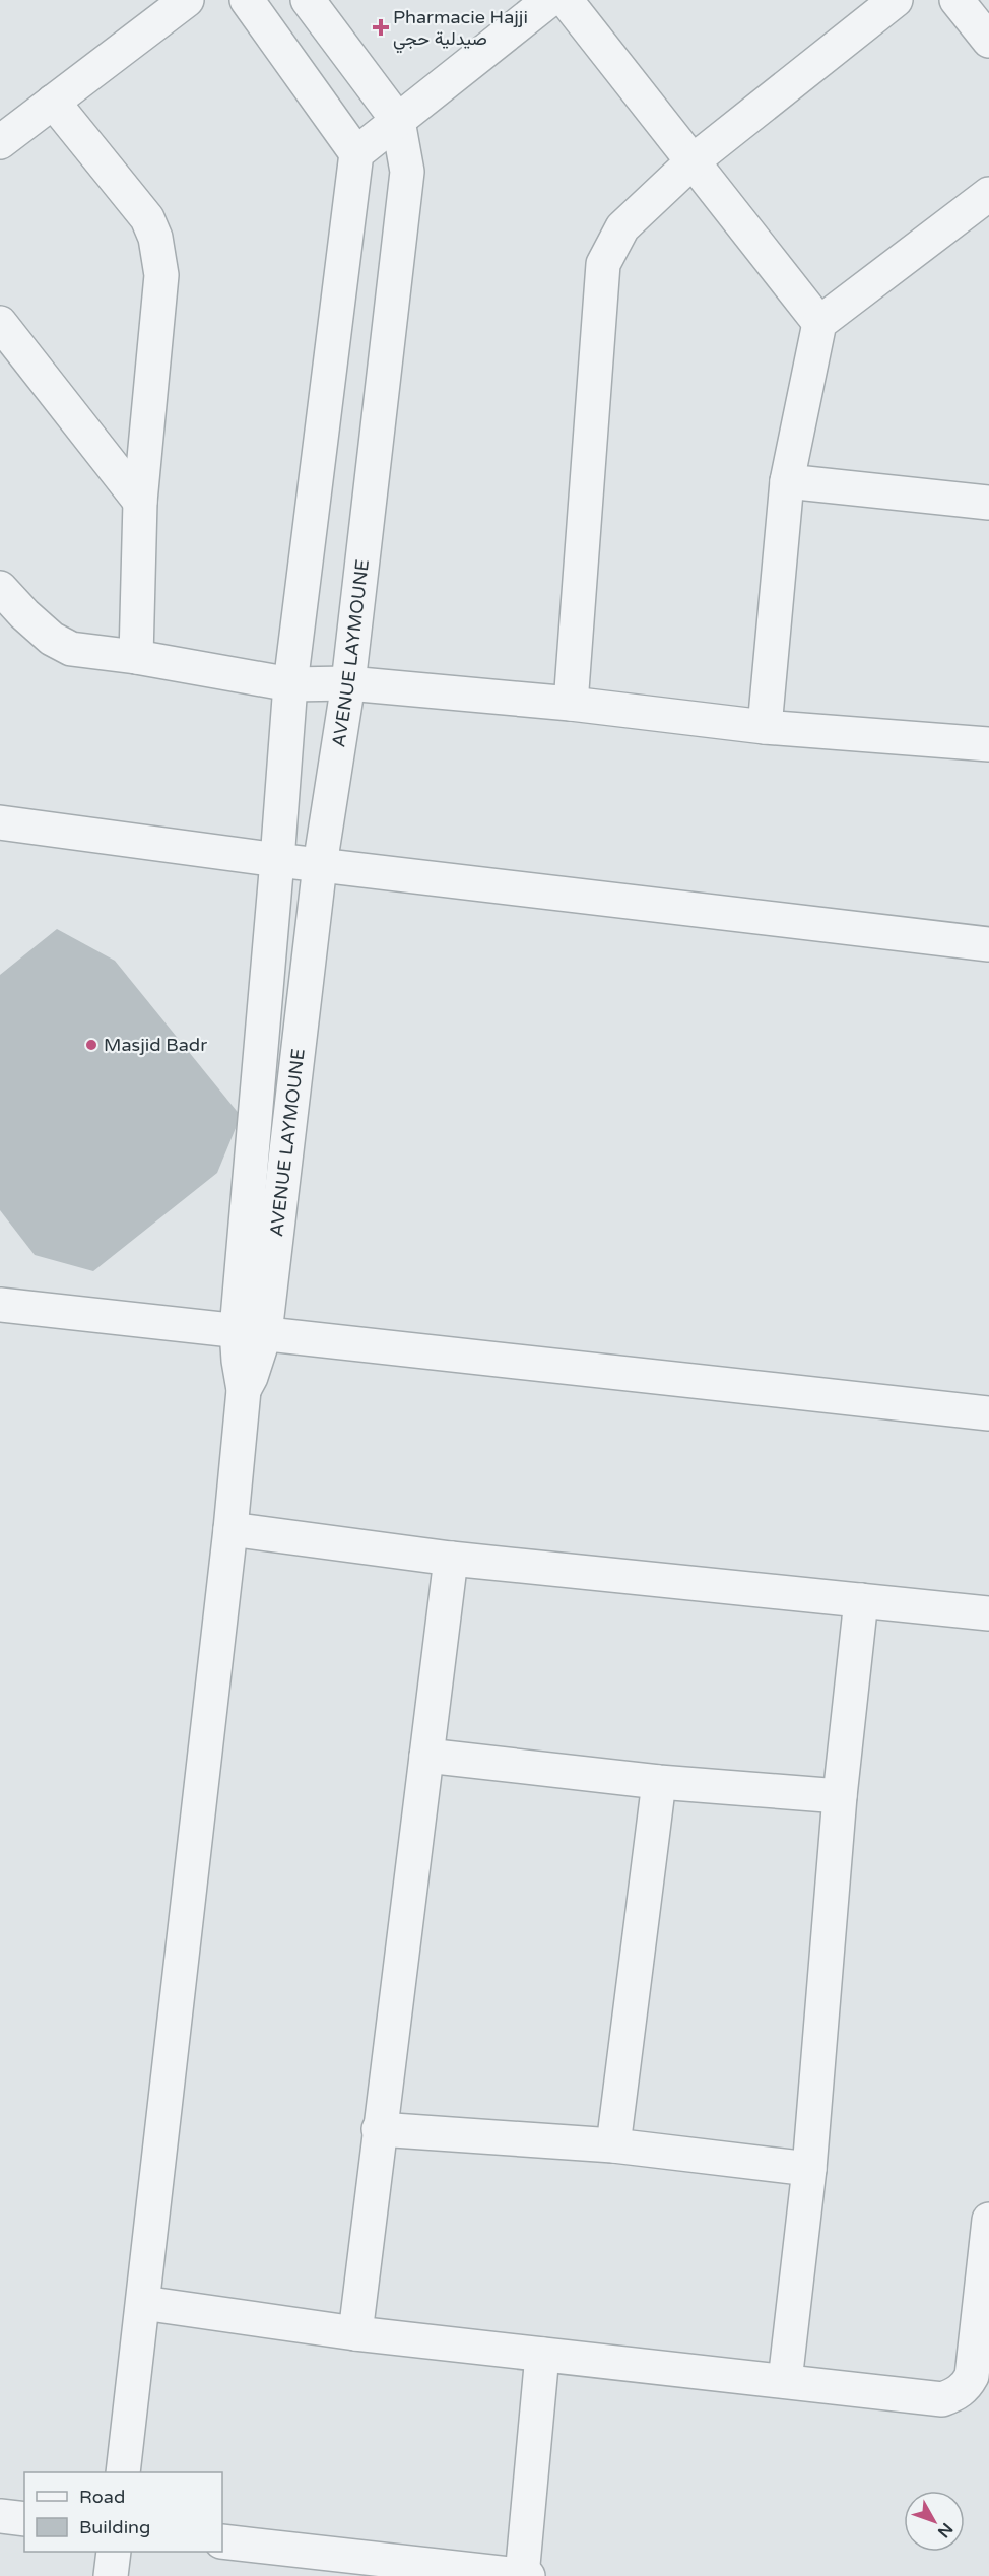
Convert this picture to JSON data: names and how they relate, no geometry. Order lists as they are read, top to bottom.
{
  "streets": {
    "street": ["AVENUE LAYMOUNE"]
  },
  "places": {
    "health": ["Pharmacie Hajji صيدلية حجي"],
    "other": ["Masjid Badr"]
  },
  "legend": ["Road", "Building"],
  "north": "bottom right"
}
